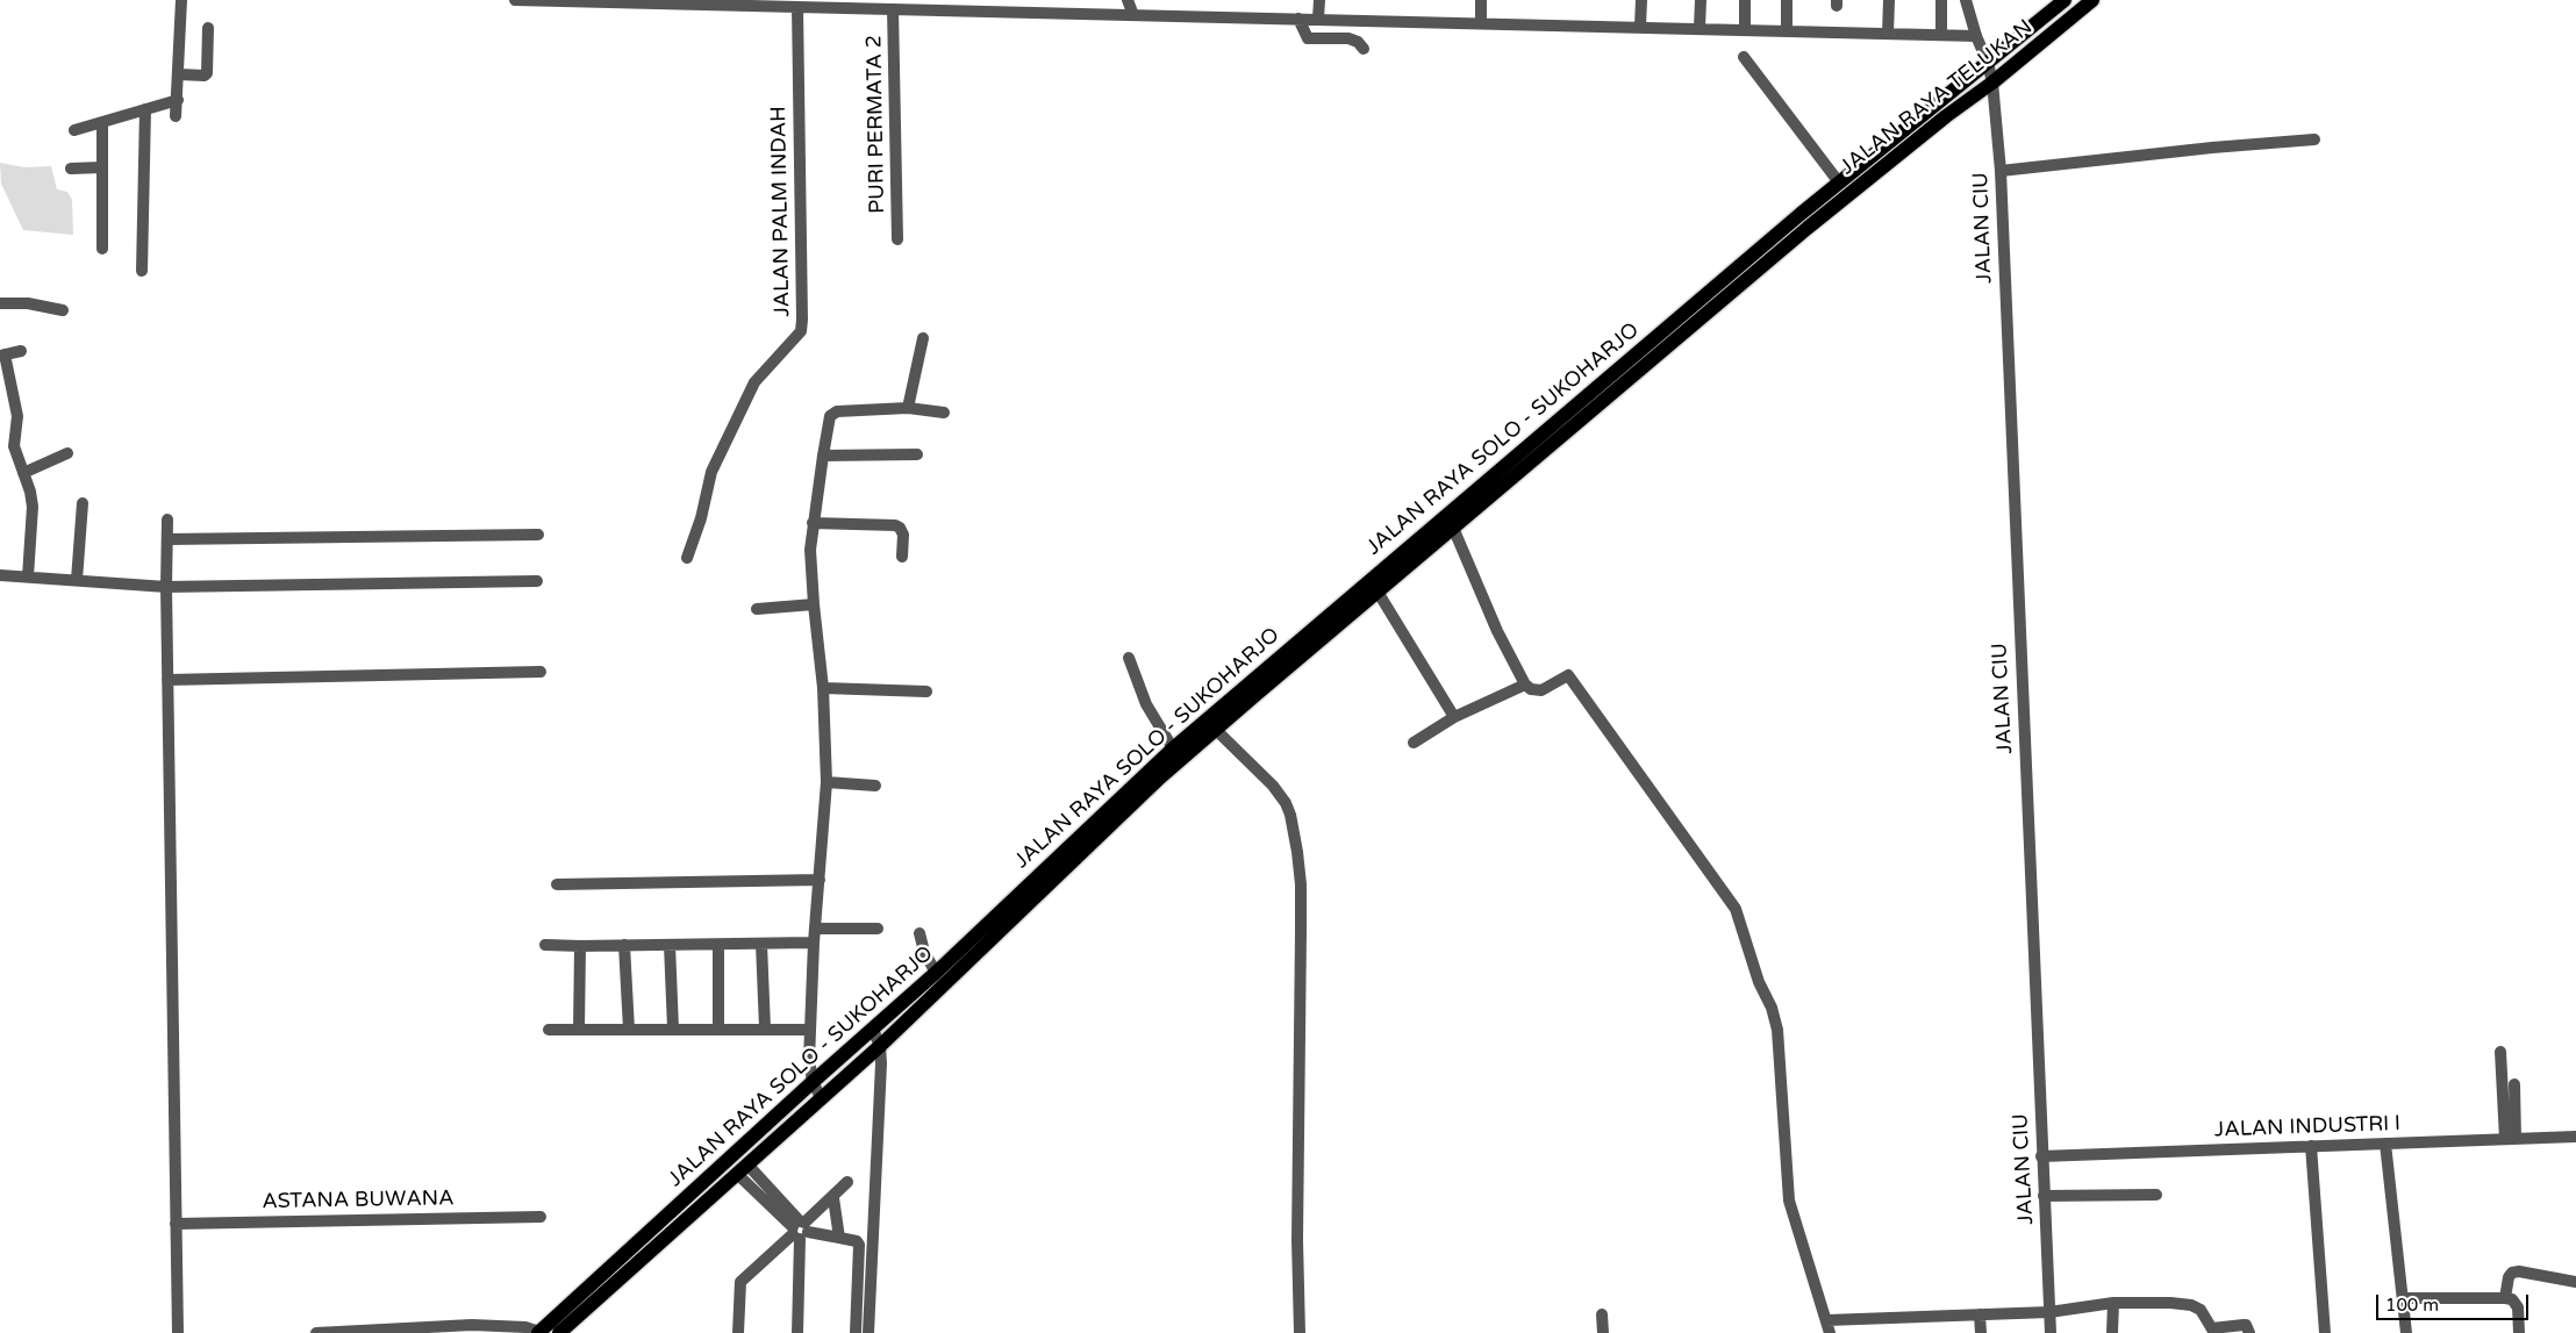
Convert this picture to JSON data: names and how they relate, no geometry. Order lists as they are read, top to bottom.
{
  "streets": {
    "main road": ["JALAN RAYA TELUKAN", "JALAN RAYA SOLO - SUKOHARJO"],
    "street": [
      "PURI PERMATA 2",
      "JALAN PALM INDAH",
      "JALAN CIU",
      "JALAN INDUSTRI I",
      "ASTANA BUWANA"
    ]
  },
  "crossings": [
    ["JALAN RAYA TELUKAN", "JALAN CIU"],
    ["JALAN RAYA TELUKAN", "JALAN RAYA SOLO - SUKOHARJO"],
    ["JALAN CIU", "JALAN INDUSTRI I"]
  ],
  "scale_bar": "100 m"
}
